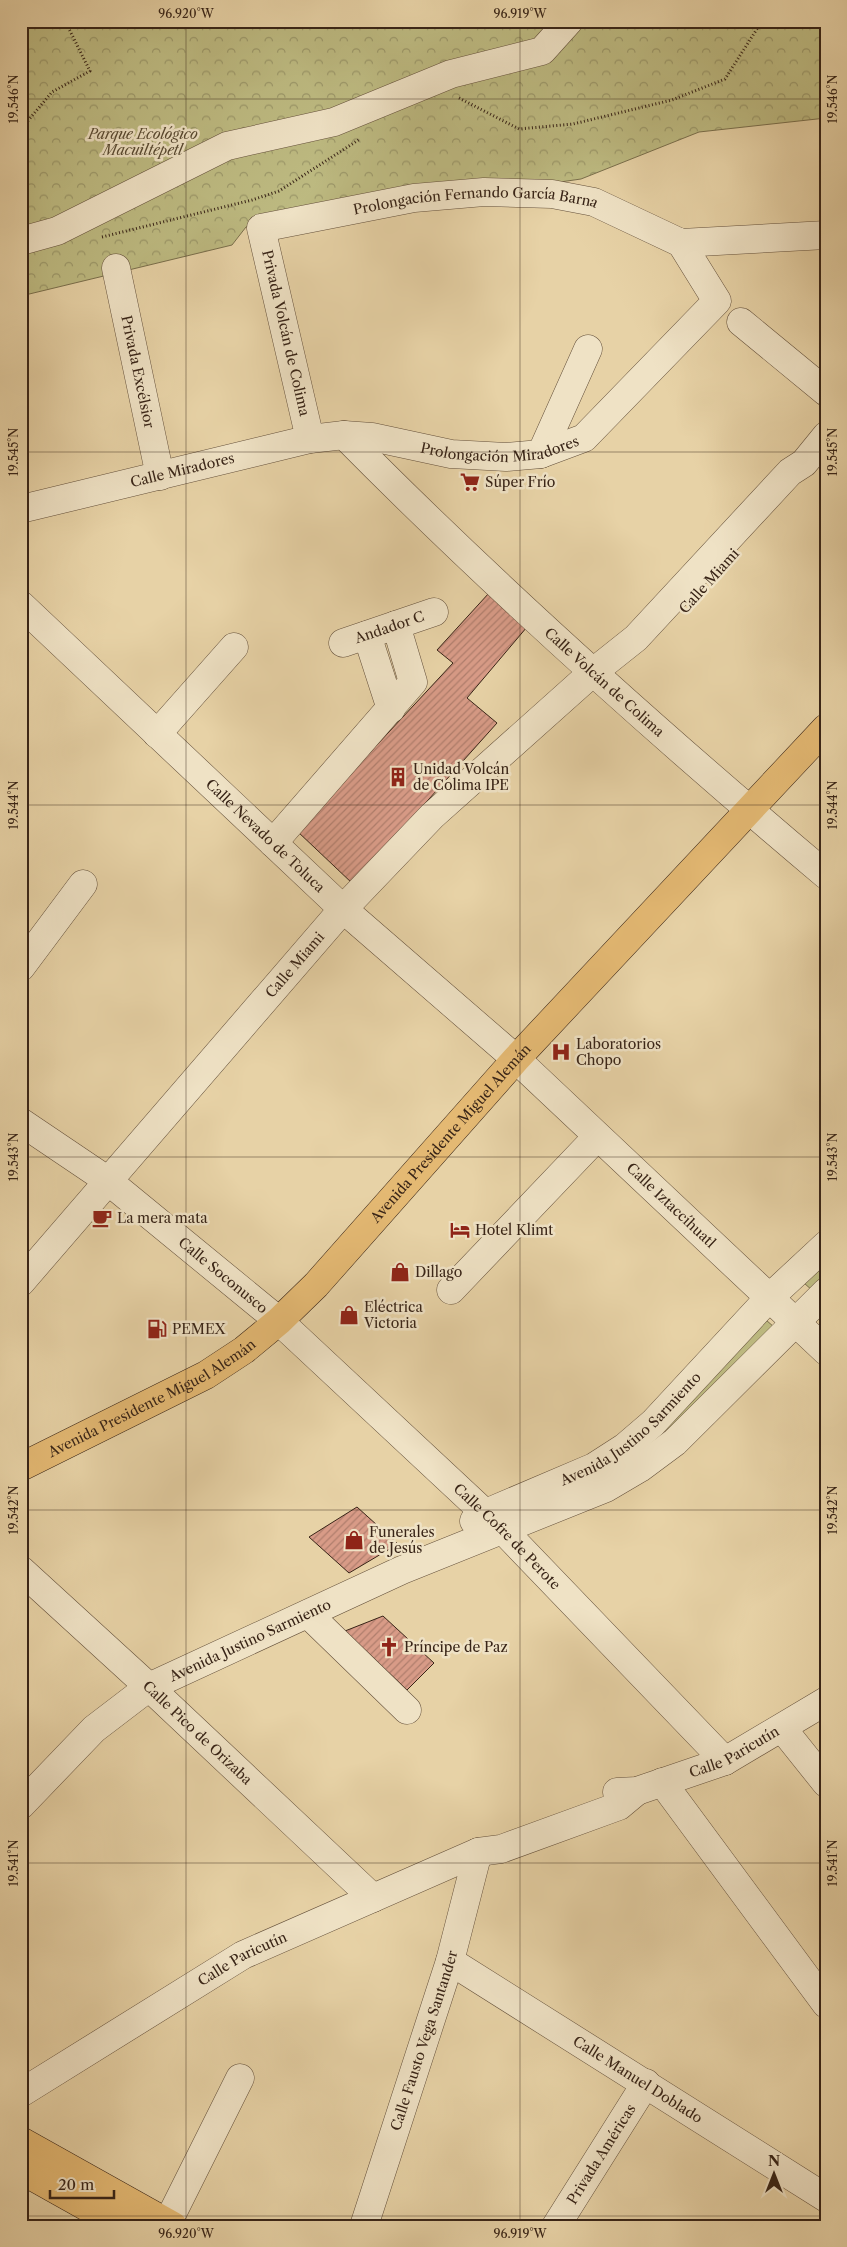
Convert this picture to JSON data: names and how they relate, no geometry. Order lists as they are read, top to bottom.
{
  "streets": {
    "main road": ["Avenida Presidente Miguel Alemán"],
    "street": [
      "Prolongación Fernando García Barna",
      "Privada Volcán de Colima",
      "Privada Excélsior",
      "Prolongación Miradores",
      "Calle Miradores",
      "Calle Miami",
      "Andador C",
      "Calle Volcán de Colima",
      "Calle Nevado de Toluca",
      "Calle Iztaccíhuatl",
      "Calle Soconusco",
      "Avenida Justino Sarmiento",
      "Calle Cofre de Perote",
      "Calle Pico de Orizaba",
      "Calle Paricutín",
      "Calle Fausto Vega Santander",
      "Calle Manuel Doblado",
      "Privada Américas"
    ]
  },
  "crossings": [
    ["Prolongación Fernando García Barna", "Privada Volcán de Colima"],
    ["Prolongación Fernando García Barna", "Prolongación Miradores"],
    ["Privada Volcán de Colima", "Calle Miradores"],
    ["Privada Excélsior", "Calle Miradores"],
    ["Prolongación Miradores", "Calle Miradores"],
    ["Prolongación Miradores", "Calle Volcán de Colima"],
    ["Calle Miradores", "Calle Volcán de Colima"],
    ["Calle Miami", "Calle Volcán de Colima"],
    ["Calle Miami", "Calle Nevado de Toluca"],
    ["Calle Miami", "Calle Soconusco"],
    ["Calle Volcán de Colima", "Avenida Presidente Miguel Alemán"],
    ["Calle Nevado de Toluca", "Avenida Presidente Miguel Alemán"],
    ["Calle Nevado de Toluca", "Calle Iztaccíhuatl"],
    ["Avenida Presidente Miguel Alemán", "Calle Iztaccíhuatl"],
    ["Avenida Presidente Miguel Alemán", "Calle Soconusco"],
    ["Avenida Presidente Miguel Alemán", "Calle Cofre de Perote"],
    ["Calle Iztaccíhuatl", "Avenida Justino Sarmiento"],
    ["Calle Soconusco", "Calle Cofre de Perote"],
    ["Avenida Justino Sarmiento", "Calle Cofre de Perote"],
    ["Avenida Justino Sarmiento", "Calle Pico de Orizaba"],
    ["Calle Cofre de Perote", "Calle Paricutín"],
    ["Calle Pico de Orizaba", "Calle Paricutín"],
    ["Calle Paricutín", "Calle Fausto Vega Santander"],
    ["Calle Fausto Vega Santander", "Calle Manuel Doblado"],
    ["Calle Manuel Doblado", "Privada Américas"]
  ],
  "parks": ["Parque Ecológico Macuiltépetl"],
  "places": {
    "supermarket": ["Súper Frío"],
    "building": ["Unidad Volcán de Colima IPE"],
    "hospital": ["Laboratorios Chopo"],
    "cafe": ["La mera mata"],
    "hotel": ["Hotel Klimt"],
    "shop": ["Dillago", "Eléctrica Victoria", "Funerales de Jesús"],
    "fuel station": ["PEMEX"],
    "church": ["Príncipe de Paz"]
  },
  "scale_bar": "20 m",
  "north": "top",
  "coordinates": [
    "96.920°W",
    "96.919°W",
    "19.546°N",
    "19.545°N",
    "19.544°N",
    "19.543°N",
    "19.542°N",
    "19.541°N"
  ]
}
